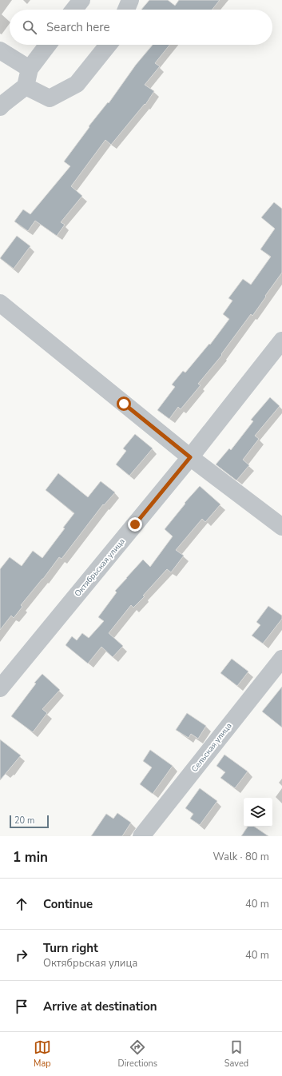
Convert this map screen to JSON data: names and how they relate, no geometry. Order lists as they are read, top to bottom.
{
  "streets": {
    "street": ["Октябрьская улица", "Сельская улица"]
  },
  "scale_bar": "20 m",
  "page": {
    "search": "Search here",
    "scale": "20 m",
    "heading": ["1 min", "Walk · 80 m"],
    "list": [
      ["Continue", "40 m"],
      ["Turn right", "Октябрьская улица", "40 m"],
      "Arrive at destination"
    ],
    "nav": ["Map", "Directions", "Saved"]
  }
}
